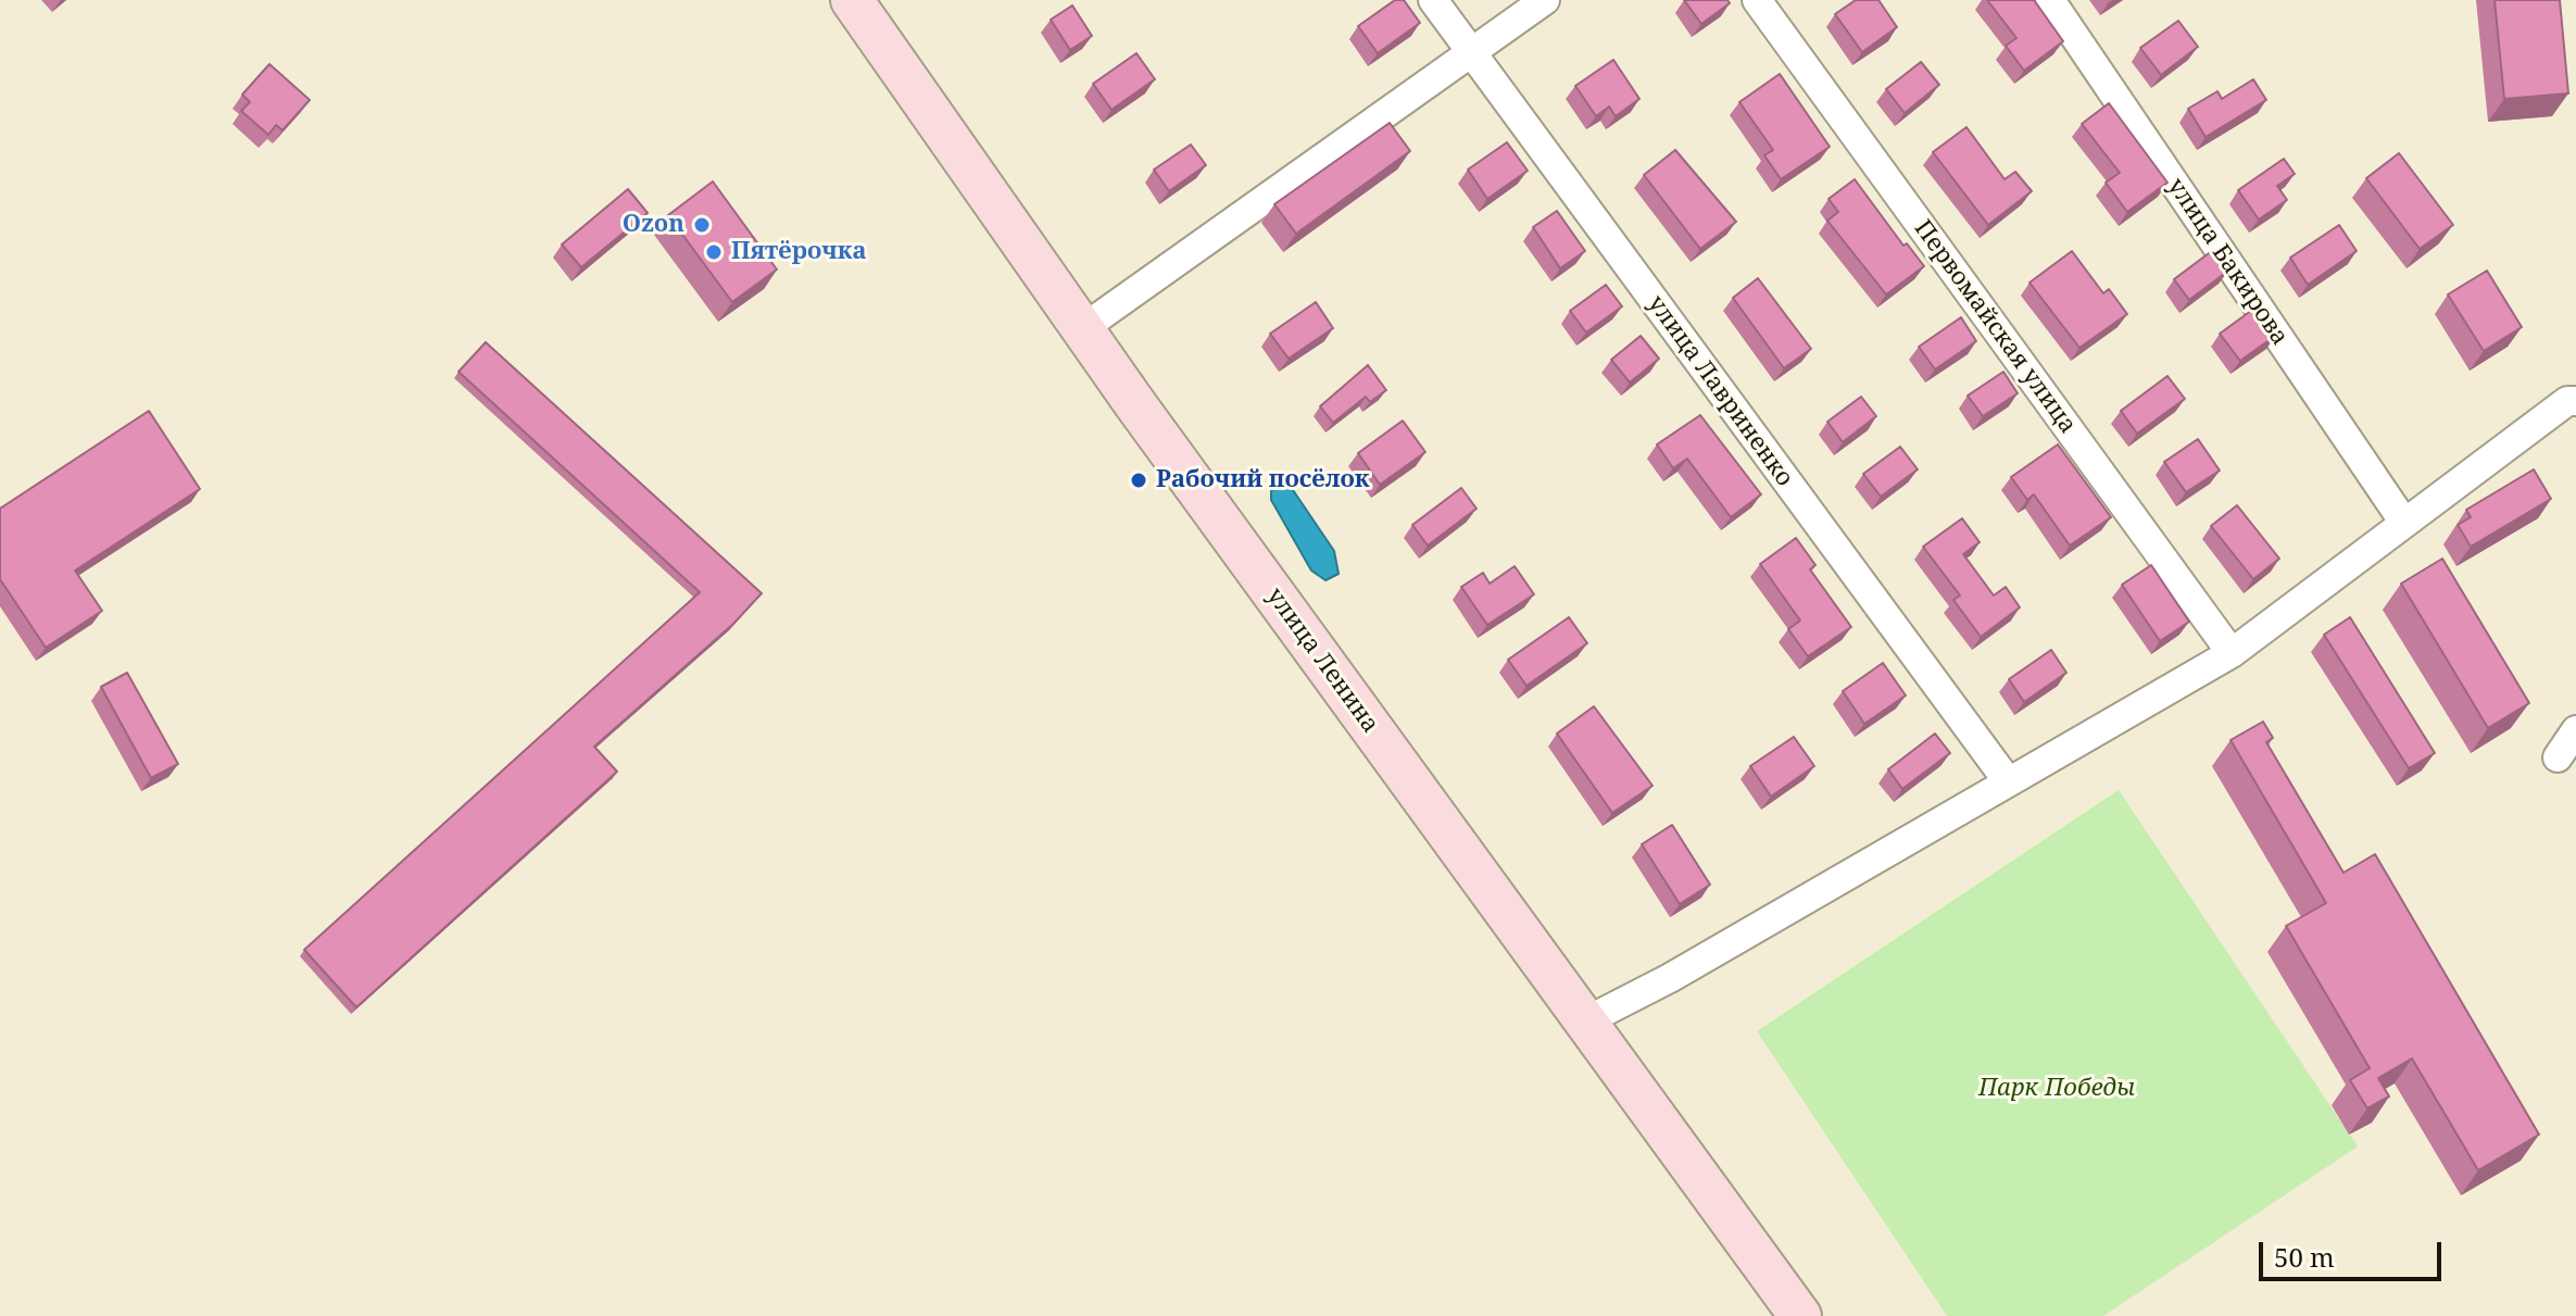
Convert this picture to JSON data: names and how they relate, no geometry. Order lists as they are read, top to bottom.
{
  "streets": {
    "main road": ["улица Ленина"],
    "street": ["улица Бакирова", "Первомайская улица", "улица Лавриненко"]
  },
  "parks": ["Парк Победы"],
  "places": ["Ozon", "Пятёрочка", "Рабочий посёлок"],
  "scale_bar": "50 m"
}
